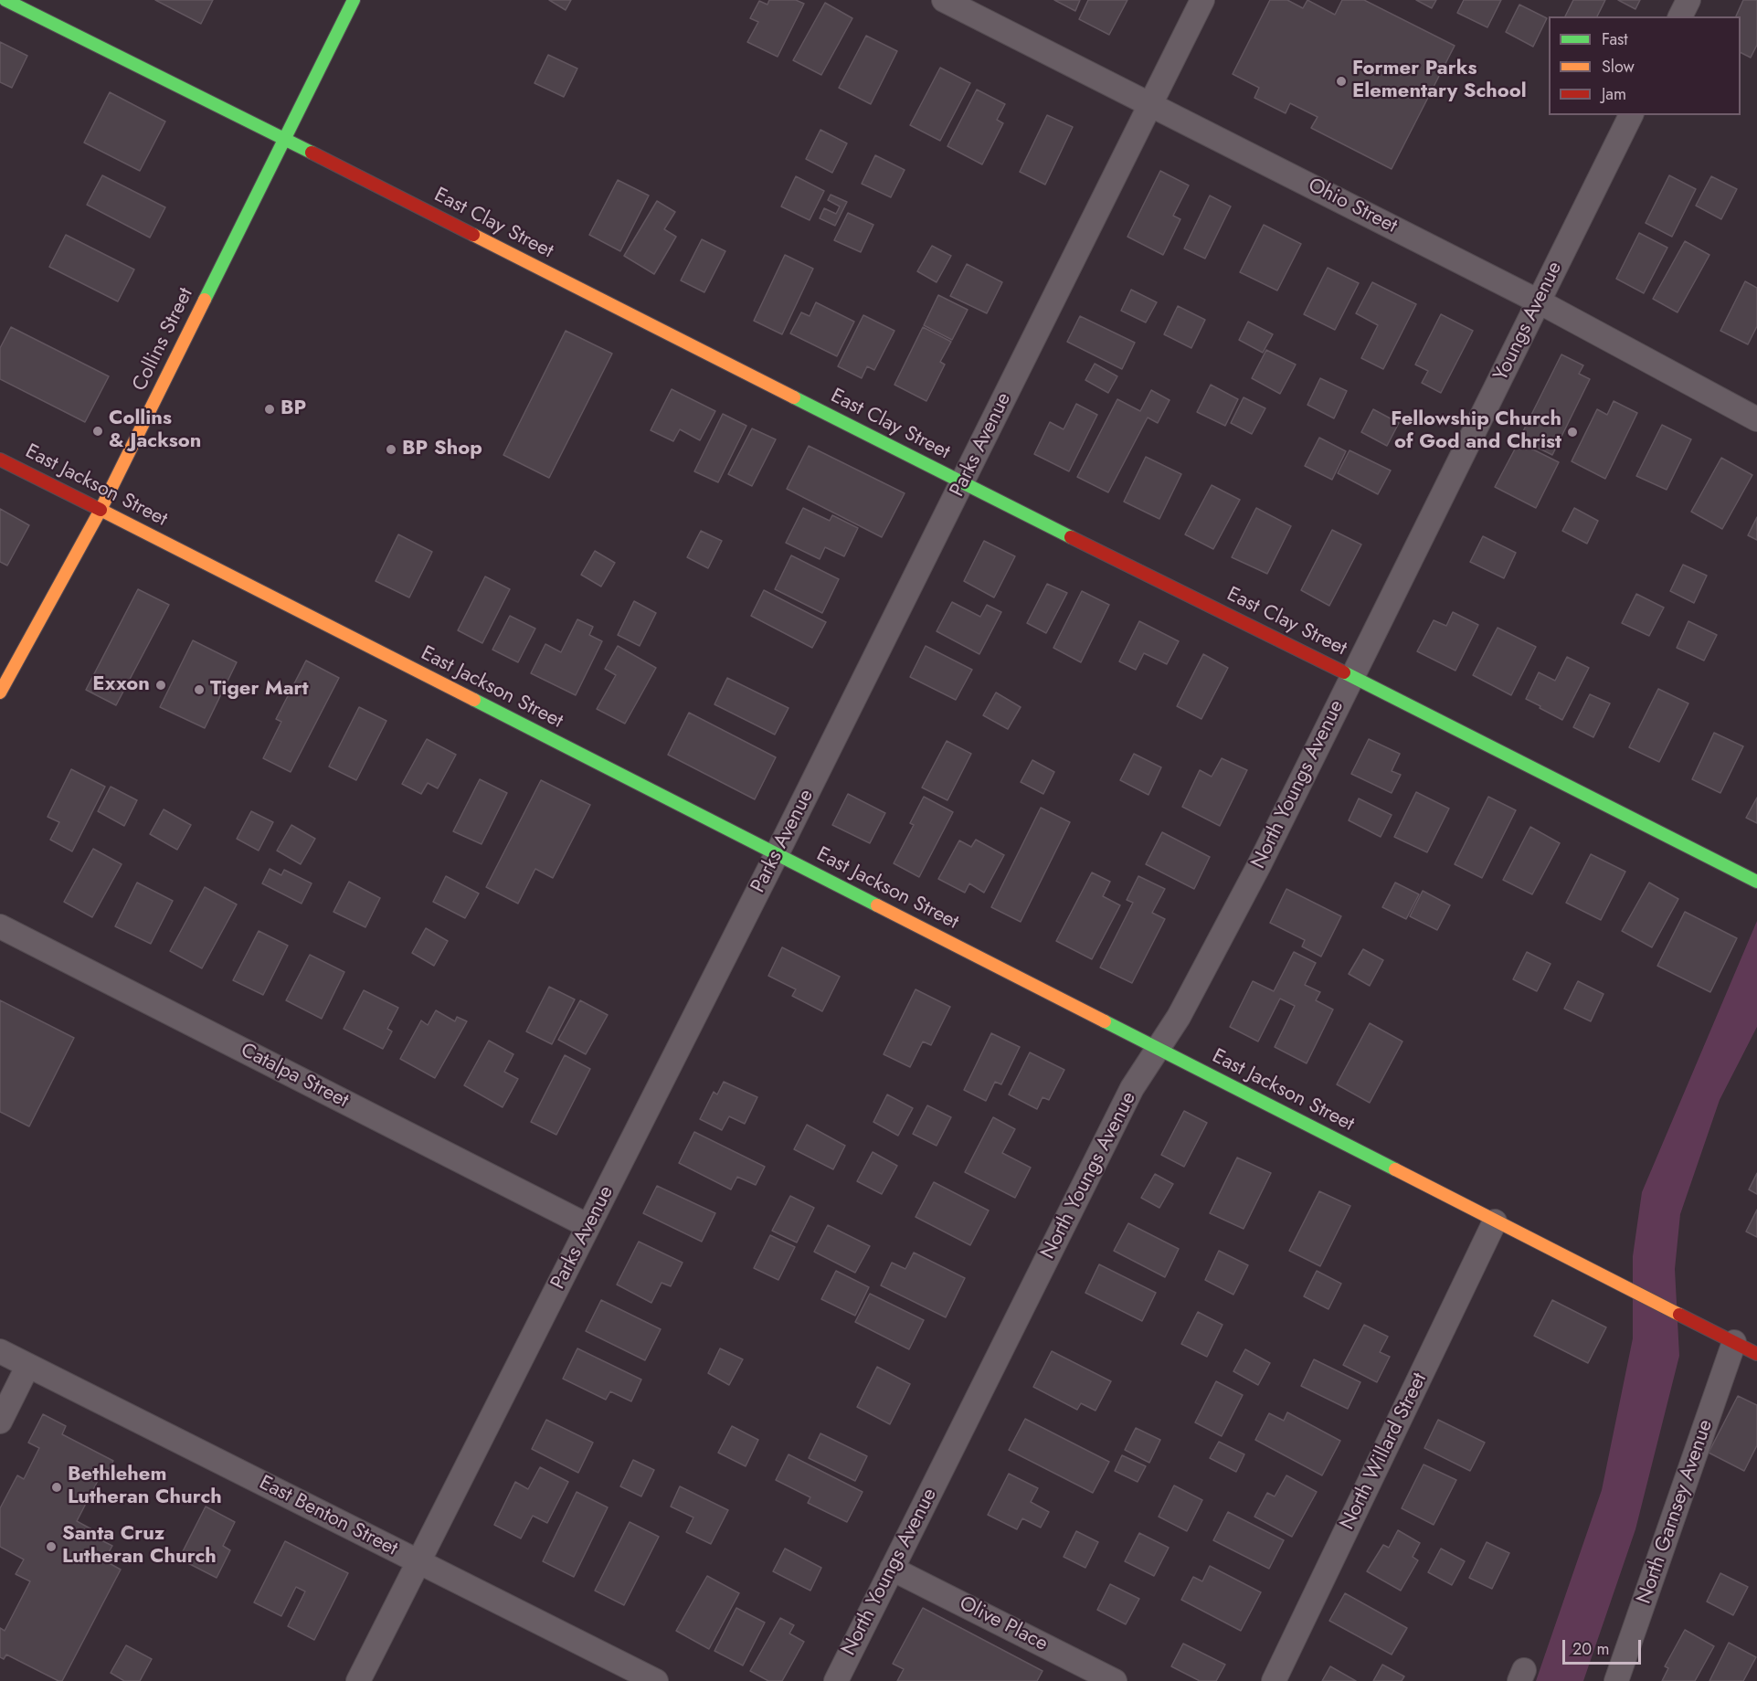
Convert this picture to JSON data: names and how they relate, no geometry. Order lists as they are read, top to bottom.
{
  "streets": {
    "main road": ["East Clay Street", "Collins Street", "East Jackson Street"],
    "street": [
      "Ohio Street",
      "Youngs Avenue",
      "Parks Avenue",
      "North Youngs Avenue",
      "Catalpa Street",
      "North Willard Street",
      "North Garnsey Avenue",
      "East Benton Street",
      "Olive Place"
    ]
  },
  "crossings": [
    ["Ohio Street", "Youngs Avenue"],
    ["Ohio Street", "Parks Avenue"],
    ["East Clay Street", "Youngs Avenue"],
    ["East Clay Street", "Collins Street"],
    ["East Clay Street", "Parks Avenue"],
    ["East Clay Street", "North Youngs Avenue"],
    ["Youngs Avenue", "North Youngs Avenue"],
    ["Collins Street", "East Jackson Street"],
    ["Parks Avenue", "East Jackson Street"],
    ["Parks Avenue", "Catalpa Street"],
    ["Parks Avenue", "East Benton Street"],
    ["East Jackson Street", "North Youngs Avenue"],
    ["East Jackson Street", "North Willard Street"],
    ["East Jackson Street", "North Garnsey Avenue"],
    ["North Youngs Avenue", "Olive Place"]
  ],
  "places": [
    "Former Parks Elementary School",
    "BP",
    "Collins & Jackson",
    "Fellowship Church of God and Christ",
    "BP Shop",
    "Exxon",
    "Tiger Mart",
    "Bethlehem Lutheran Church",
    "Santa Cruz Lutheran Church"
  ],
  "legend": ["Fast", "Slow", "Jam"],
  "scale_bar": "20 m"
}
